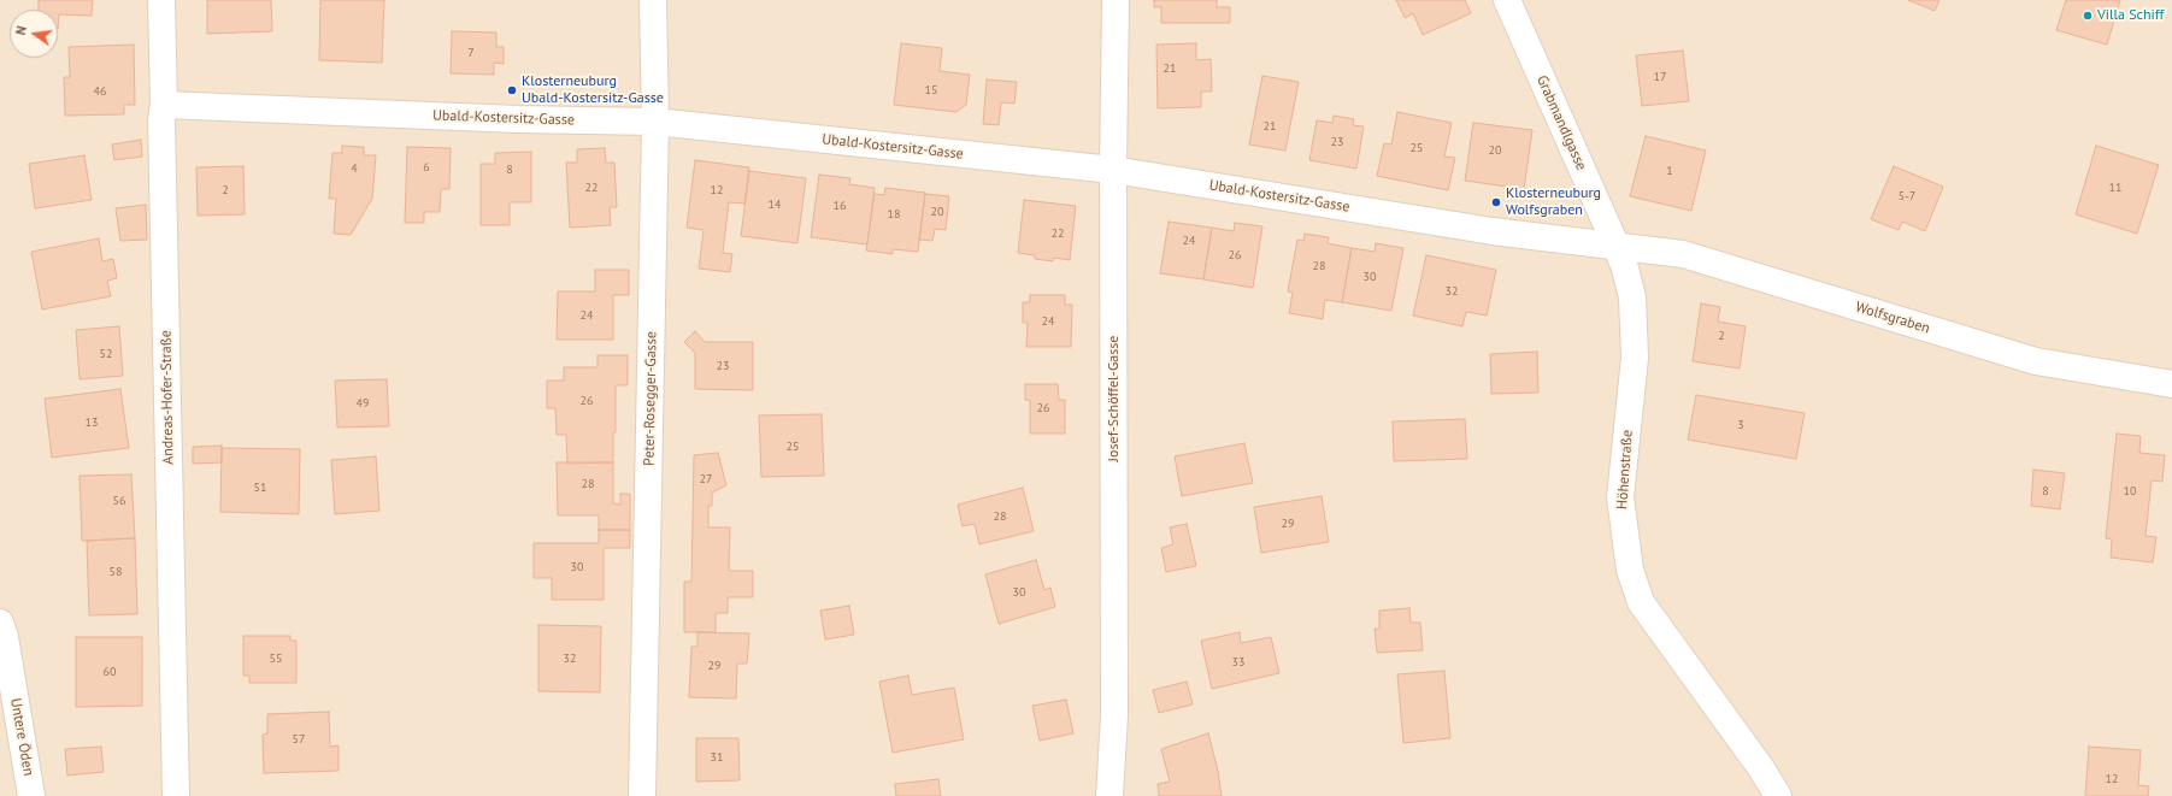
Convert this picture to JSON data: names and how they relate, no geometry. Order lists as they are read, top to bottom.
{
  "streets": {
    "street": [
      "Ubald-Kostersitz-Gasse",
      "Grabmandlgasse",
      "Wolfsgraben",
      "Andreas-Hofer-Straße",
      "Peter-Rosegger-Gasse",
      "Josef-Schöffel-Gasse",
      "Höhenstraße",
      "Untere Öden"
    ]
  },
  "crossings": [
    ["Ubald-Kostersitz-Gasse", "Grabmandlgasse"],
    ["Ubald-Kostersitz-Gasse", "Wolfsgraben"],
    ["Ubald-Kostersitz-Gasse", "Andreas-Hofer-Straße"],
    ["Ubald-Kostersitz-Gasse", "Peter-Rosegger-Gasse"],
    ["Ubald-Kostersitz-Gasse", "Josef-Schöffel-Gasse"],
    ["Ubald-Kostersitz-Gasse", "Höhenstraße"],
    ["Grabmandlgasse", "Wolfsgraben"],
    ["Grabmandlgasse", "Höhenstraße"],
    ["Wolfsgraben", "Höhenstraße"]
  ],
  "places": ["Villa Schiff", "Klosterneuburg Ubald-Kostersitz-Gasse", "Klosterneuburg Wolfsgraben"],
  "house_numbers": [
    "7",
    "21",
    "17",
    "15",
    "46",
    "21",
    "23",
    "25",
    "20",
    "6",
    "4",
    "8",
    "1",
    "22",
    "11",
    "2",
    "12",
    "5-7",
    "14",
    "16",
    "20",
    "18",
    "22",
    "24",
    "26",
    "28",
    "30",
    "32",
    "24",
    "24",
    "2",
    "52",
    "23",
    "26",
    "49",
    "26",
    "13",
    "3",
    "25",
    "27",
    "28",
    "51",
    "8",
    "10",
    "56",
    "28",
    "29",
    "30",
    "58",
    "30",
    "55",
    "32",
    "33",
    "29",
    "60",
    "57",
    "31",
    "12"
  ],
  "north": "left"
}
